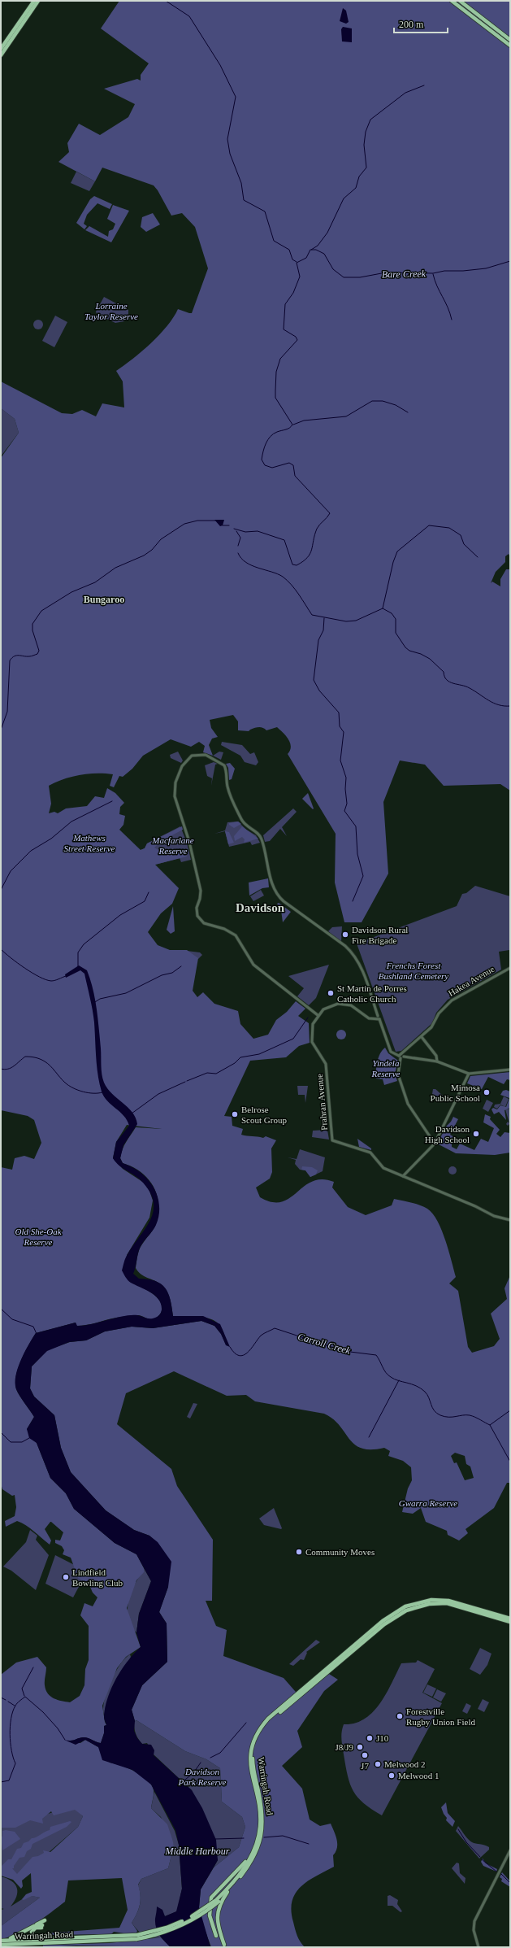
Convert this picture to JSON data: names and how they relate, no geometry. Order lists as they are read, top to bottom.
{
  "streets": {
    "highway": ["Warringah Road"],
    "street": ["Hakea Avenue", "Prahran Avenue"]
  },
  "districts": ["Bungaroo", "Davidson"],
  "water": ["Bare Creek", "Carroll Creek", "Middle Harbour"],
  "parks": [
    "Lorraine Taylor Reserve",
    "Mathews Street Reserve",
    "Macfarlane Reserve",
    "Frenchs Forest Bushland Cemetery",
    "Yindela Reserve",
    "Old She-Oak Reserve",
    "Gwarra Reserve",
    "Davidson Park Reserve"
  ],
  "places": [
    "Davidson Rural Fire Brigade",
    "St Martin de Porres Catholic Church",
    "Mimosa Public School",
    "Belrose Scout Group",
    "Davidson High School",
    "Community Moves",
    "Lindfield Bowling Club",
    "Forestville Rugby Union Field",
    "J10",
    "J8/J9",
    "J7",
    "Melwood 2",
    "Melwood 1"
  ],
  "scale_bar": "200 m"
}
